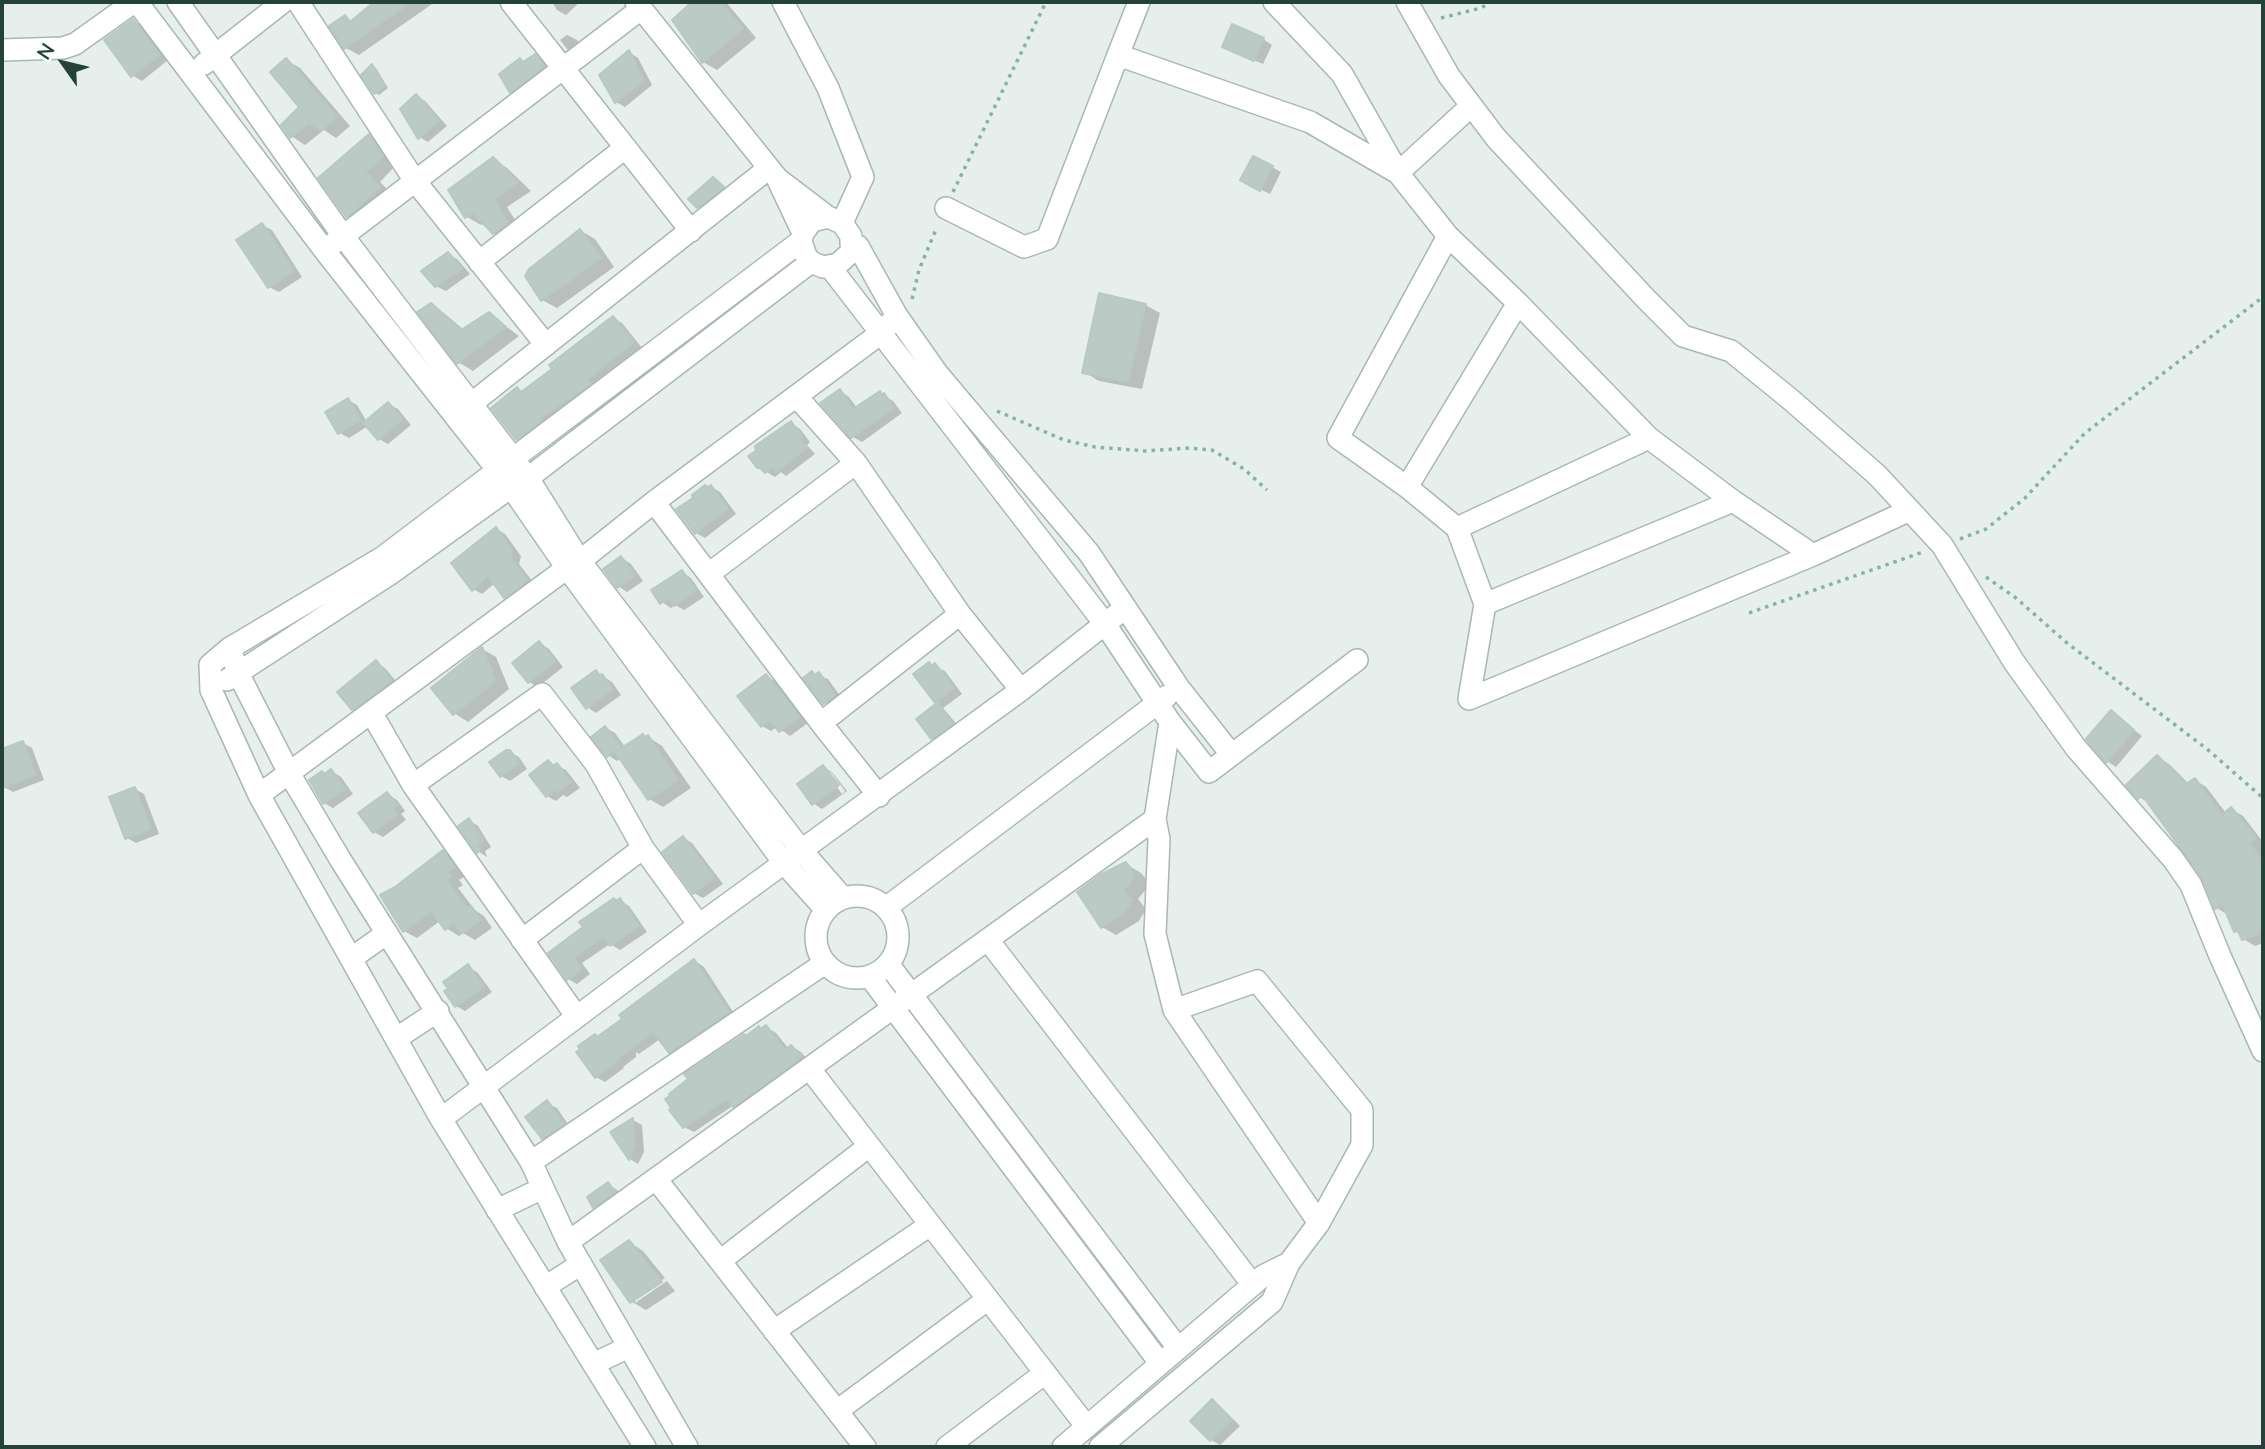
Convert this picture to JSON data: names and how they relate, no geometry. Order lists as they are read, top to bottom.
{
  "north": "top left"
}
